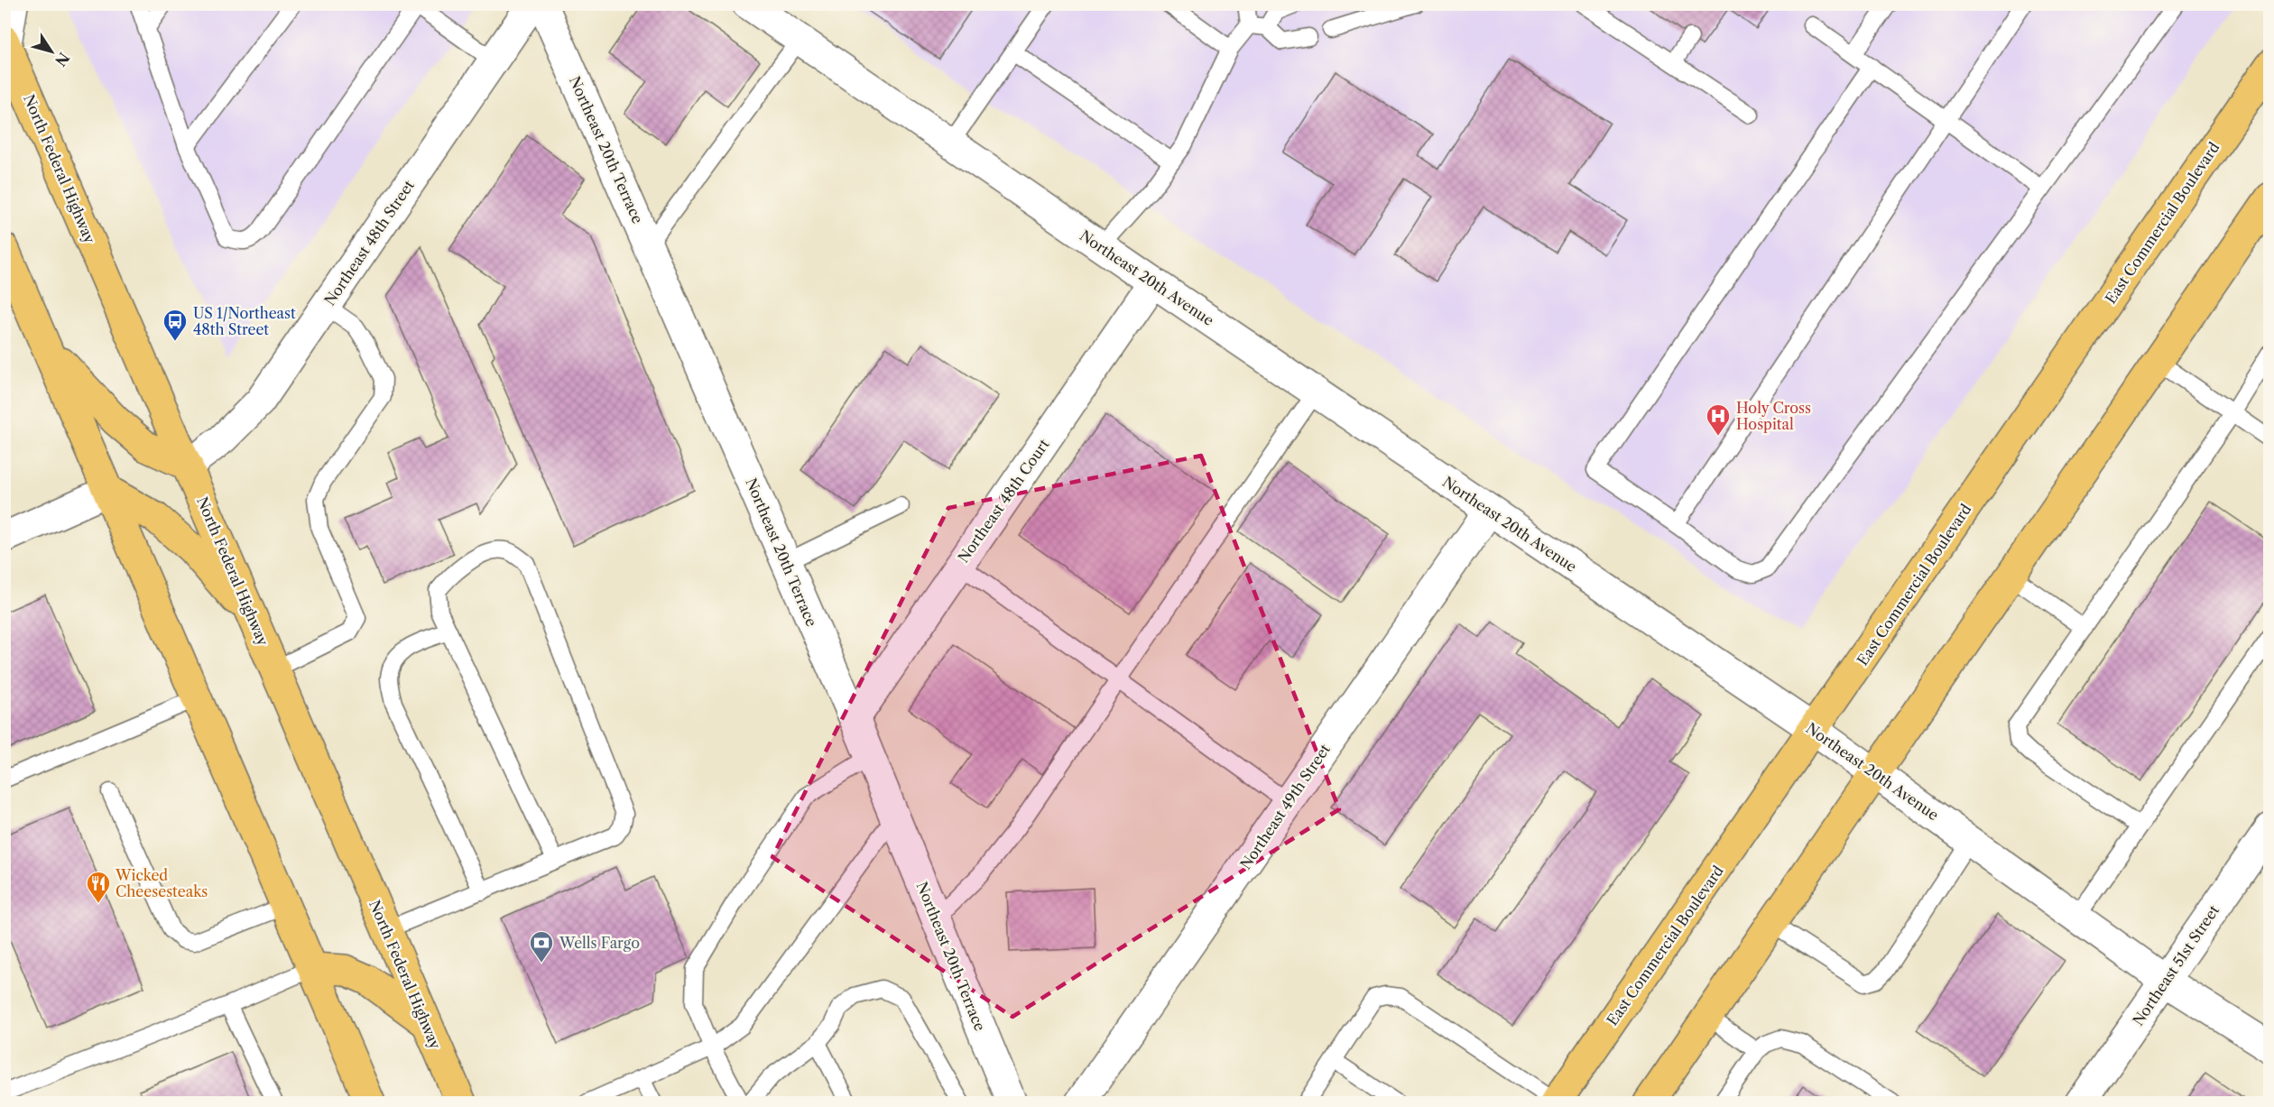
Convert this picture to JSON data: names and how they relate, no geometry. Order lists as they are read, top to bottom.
{
  "streets": {
    "main road": ["North Federal Highway", "East Commercial Boulevard"],
    "street": [
      "Northeast 20th Terrace",
      "Northeast 48th Street",
      "Northeast 20th Avenue",
      "Northeast 48th Court",
      "Northeast 49th Street",
      "Northeast 51st Street"
    ]
  },
  "crossings": [
    ["Northeast 20th Terrace", "Northeast 48th Court"],
    ["North Federal Highway", "Northeast 48th Street"],
    ["East Commercial Boulevard", "Northeast 20th Avenue"],
    ["Northeast 20th Avenue", "Northeast 48th Court"],
    ["Northeast 20th Avenue", "Northeast 49th Street"],
    ["Northeast 20th Avenue", "Northeast 51st Street"]
  ],
  "places": {
    "bus stop": ["US 1/Northeast 48th Street"],
    "hospital": ["Holy Cross Hospital"],
    "restaurant": ["Wicked Cheesesteaks"],
    "bank": ["Wells Fargo"]
  },
  "north": "bottom right"
}
